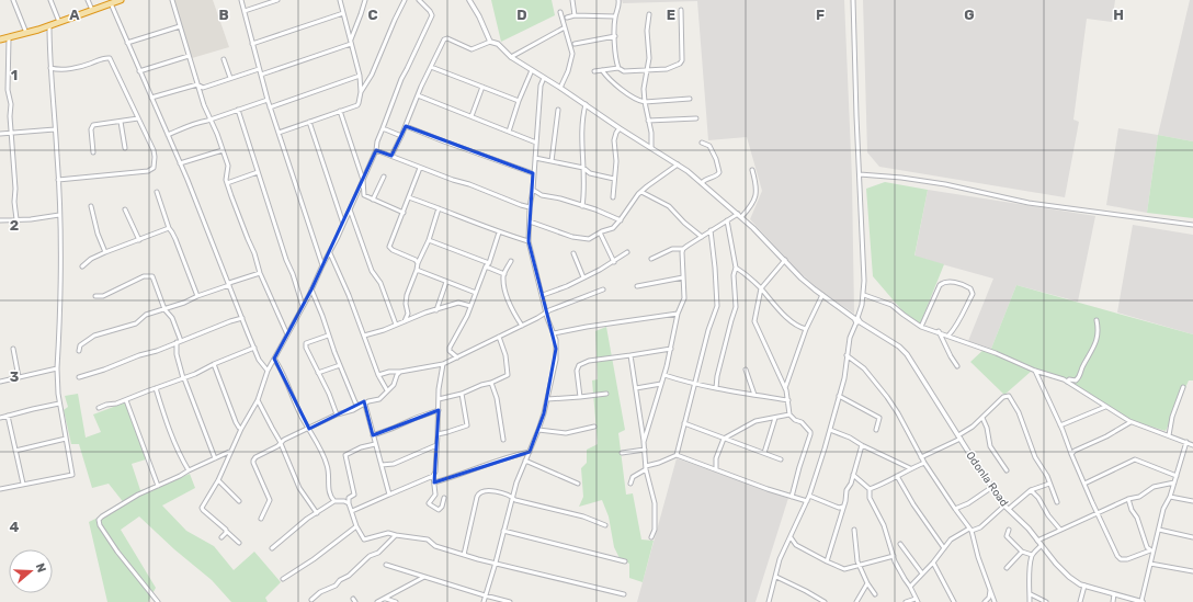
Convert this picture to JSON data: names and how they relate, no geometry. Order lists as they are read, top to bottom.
{
  "streets": {
    "street": ["Odonla Road"]
  },
  "north": "right",
  "grid": {
    "columns": [
      "A",
      "B",
      "C",
      "D",
      "E",
      "F",
      "G",
      "H"
    ],
    "rows": [
      "1",
      "2",
      "3",
      "4"
    ]
  }
}
